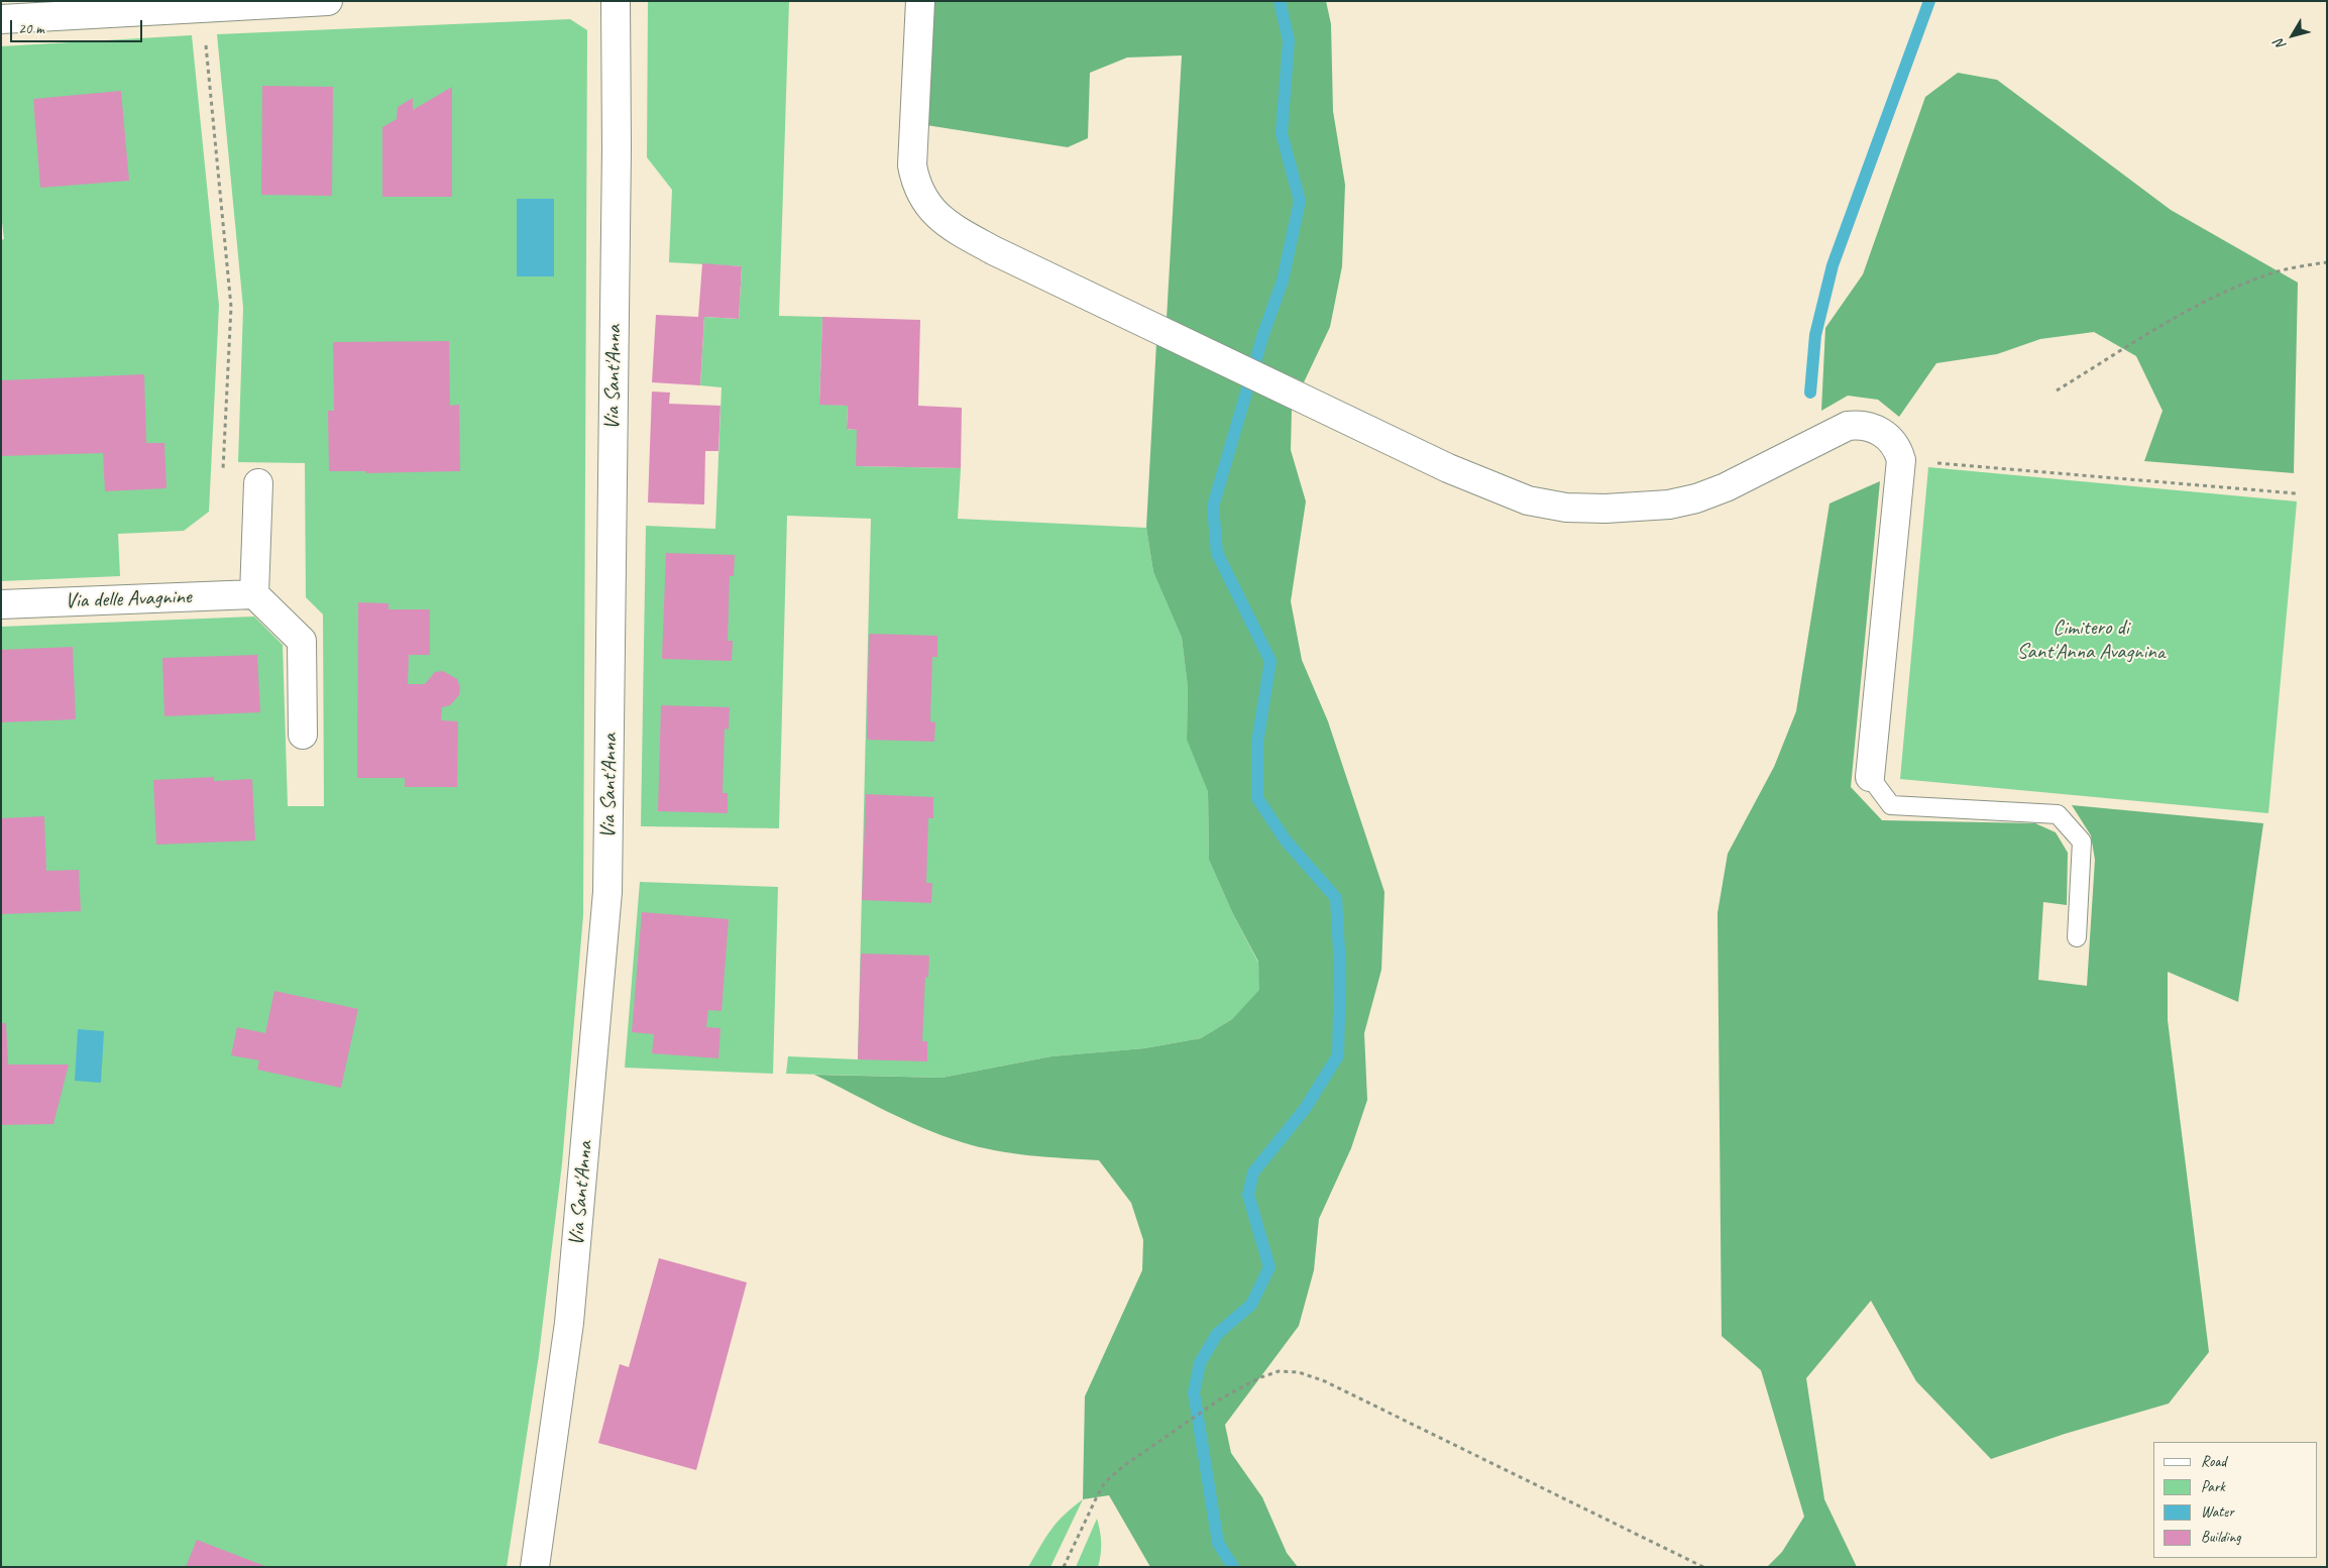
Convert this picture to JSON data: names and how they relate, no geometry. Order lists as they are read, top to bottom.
{
  "streets": {
    "street": ["Via Sant'Anna", "Via delle Avagnine"]
  },
  "parks": ["Cimitero di Sant'Anna Avagnina"],
  "legend": [
    "Road",
    "Park",
    "Water",
    "Building"
  ],
  "scale_bar": "20 m",
  "north": "bottom left"
}
